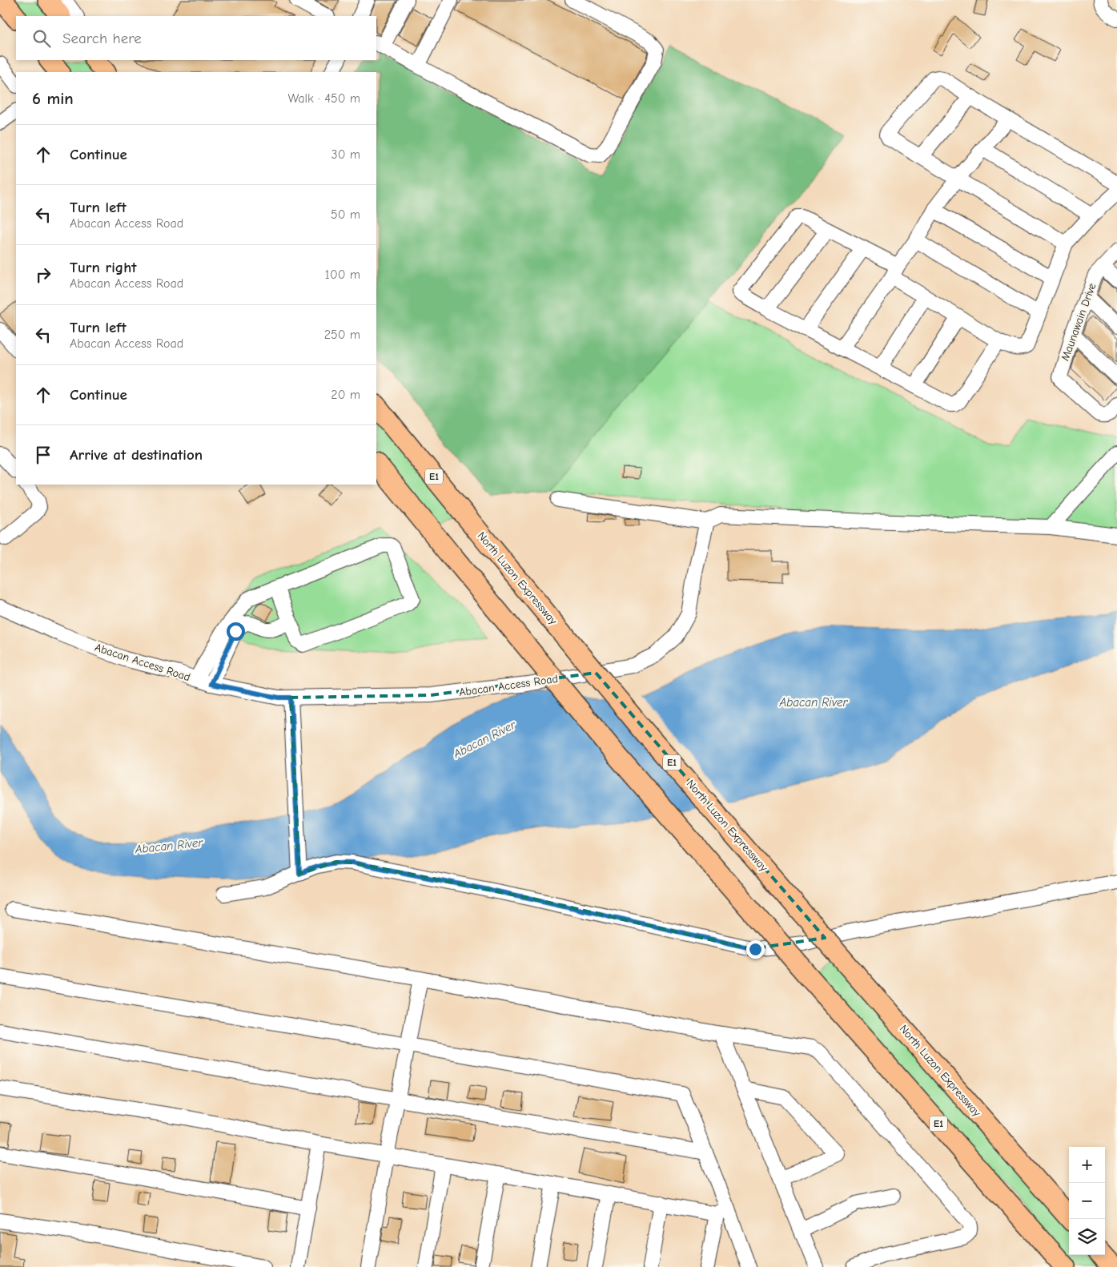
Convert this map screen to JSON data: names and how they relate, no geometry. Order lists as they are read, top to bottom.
{
  "streets": {
    "highway": ["E1", "North Luzon Expressway"],
    "street": ["Maunawain Drive", "Abacan Access Road"]
  },
  "water": ["Abacan River"],
  "page": {
    "search": "Search here",
    "heading": ["6 min", "Walk · 450 m"],
    "list": [
      ["Continue", "30 m"],
      ["Turn left", "Abacan Access Road", "50 m"],
      ["Turn right", "Abacan Access Road", "100 m"],
      ["Turn left", "Abacan Access Road", "250 m"],
      ["Continue", "20 m"],
      "Arrive at destination"
    ],
    "map_buttons": ["+", "−"]
  }
}
